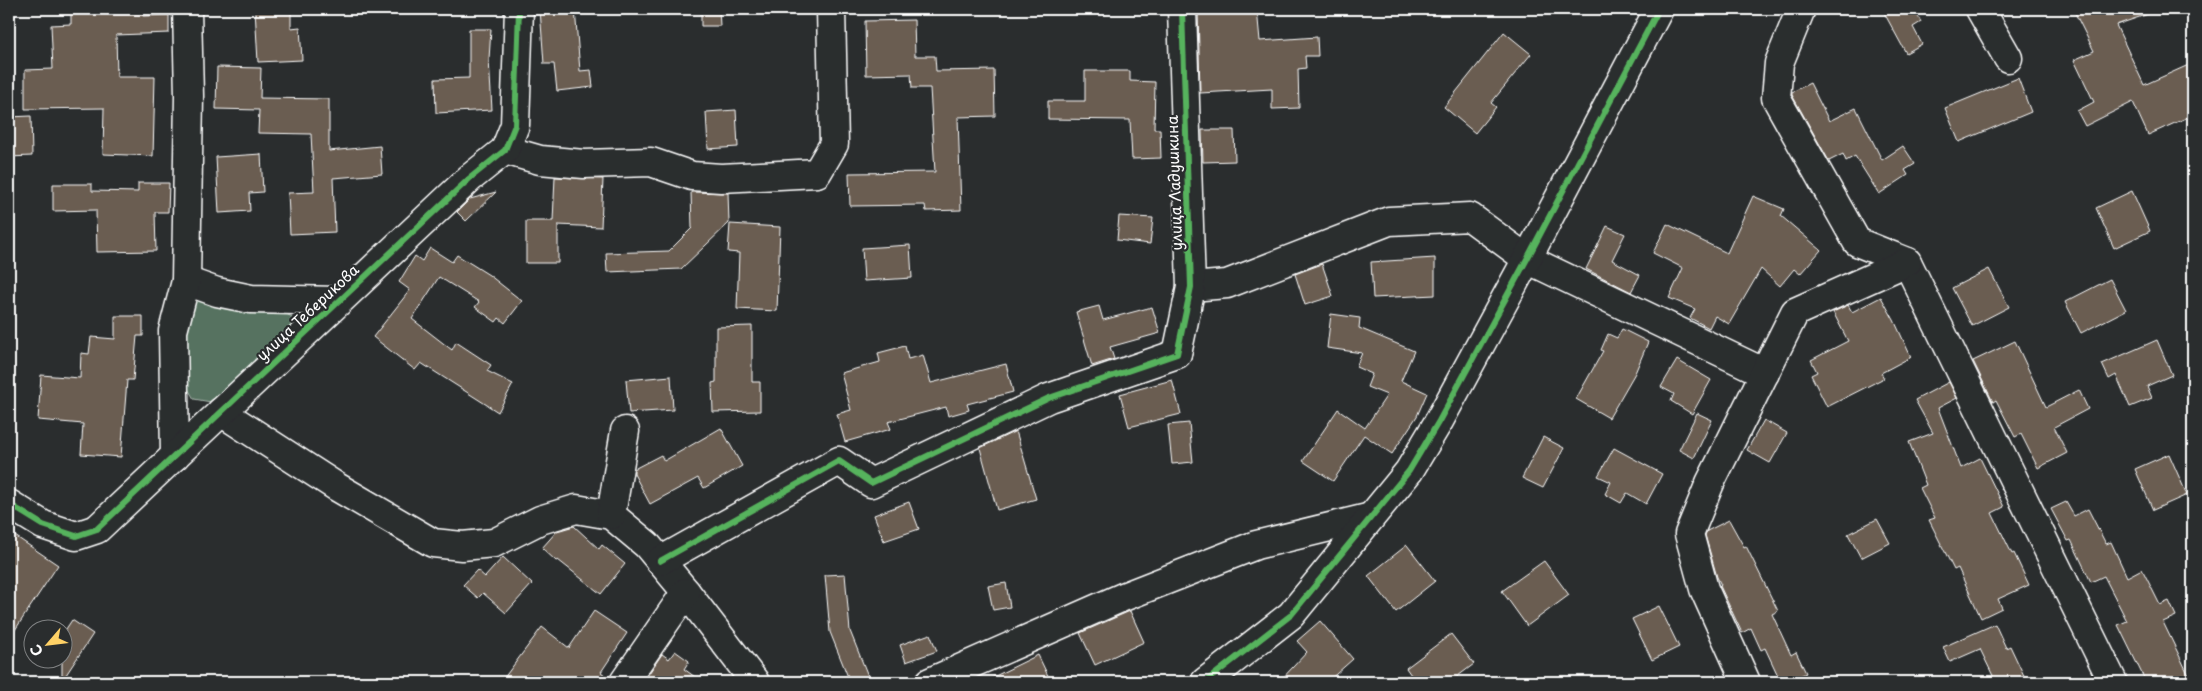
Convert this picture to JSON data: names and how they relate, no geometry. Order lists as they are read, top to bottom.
{
  "streets": {
    "street": ["улица Ладушкина", "улица Теберикова"]
  },
  "north": "bottom left"
}
